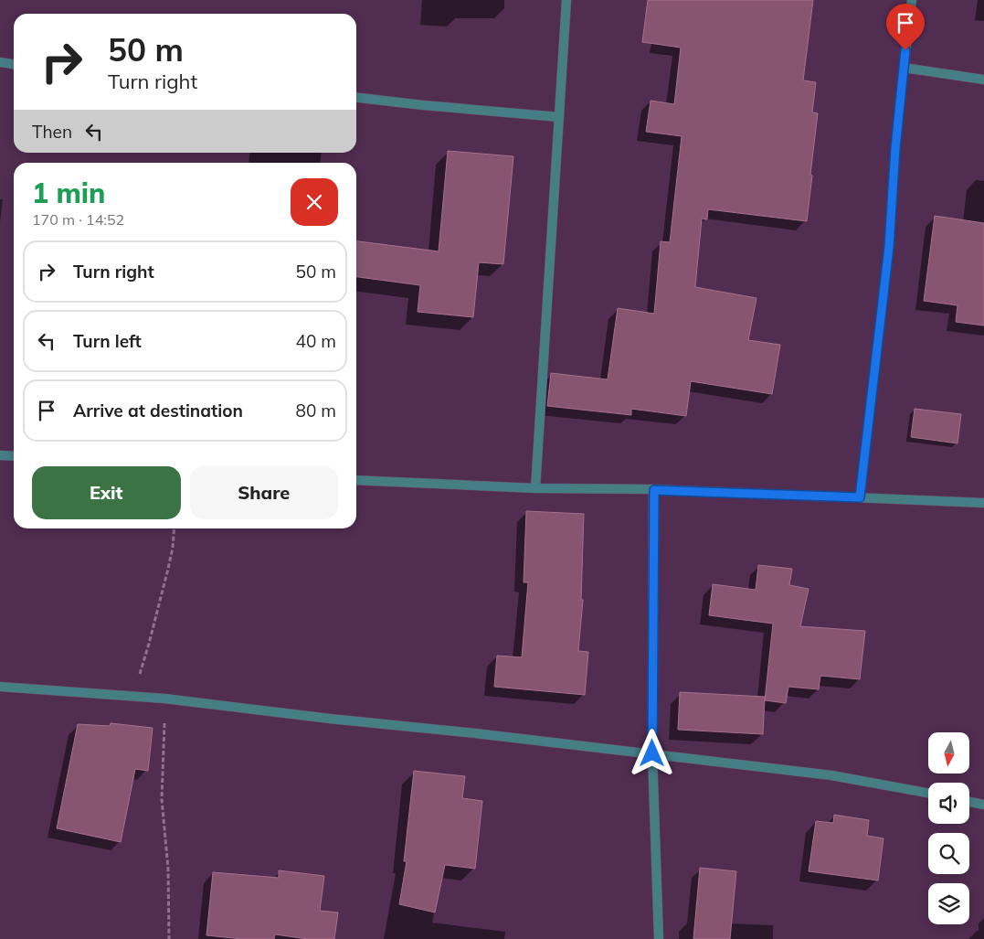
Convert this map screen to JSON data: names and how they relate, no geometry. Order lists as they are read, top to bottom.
{
  "north": "bottom",
  "page": {
    "turn": ["50 m", "Turn right"],
    "then": "Then",
    "heading": ["1 min", "170 m · 14:52"],
    "list": [
      {
        "name": "Turn right",
        "value": "50 m"
      },
      {
        "name": "Turn left",
        "value": "40 m"
      },
      {
        "name": "Arrive at destination",
        "value": "80 m"
      }
    ],
    "buttons": ["Exit", "Share"]
  }
}
